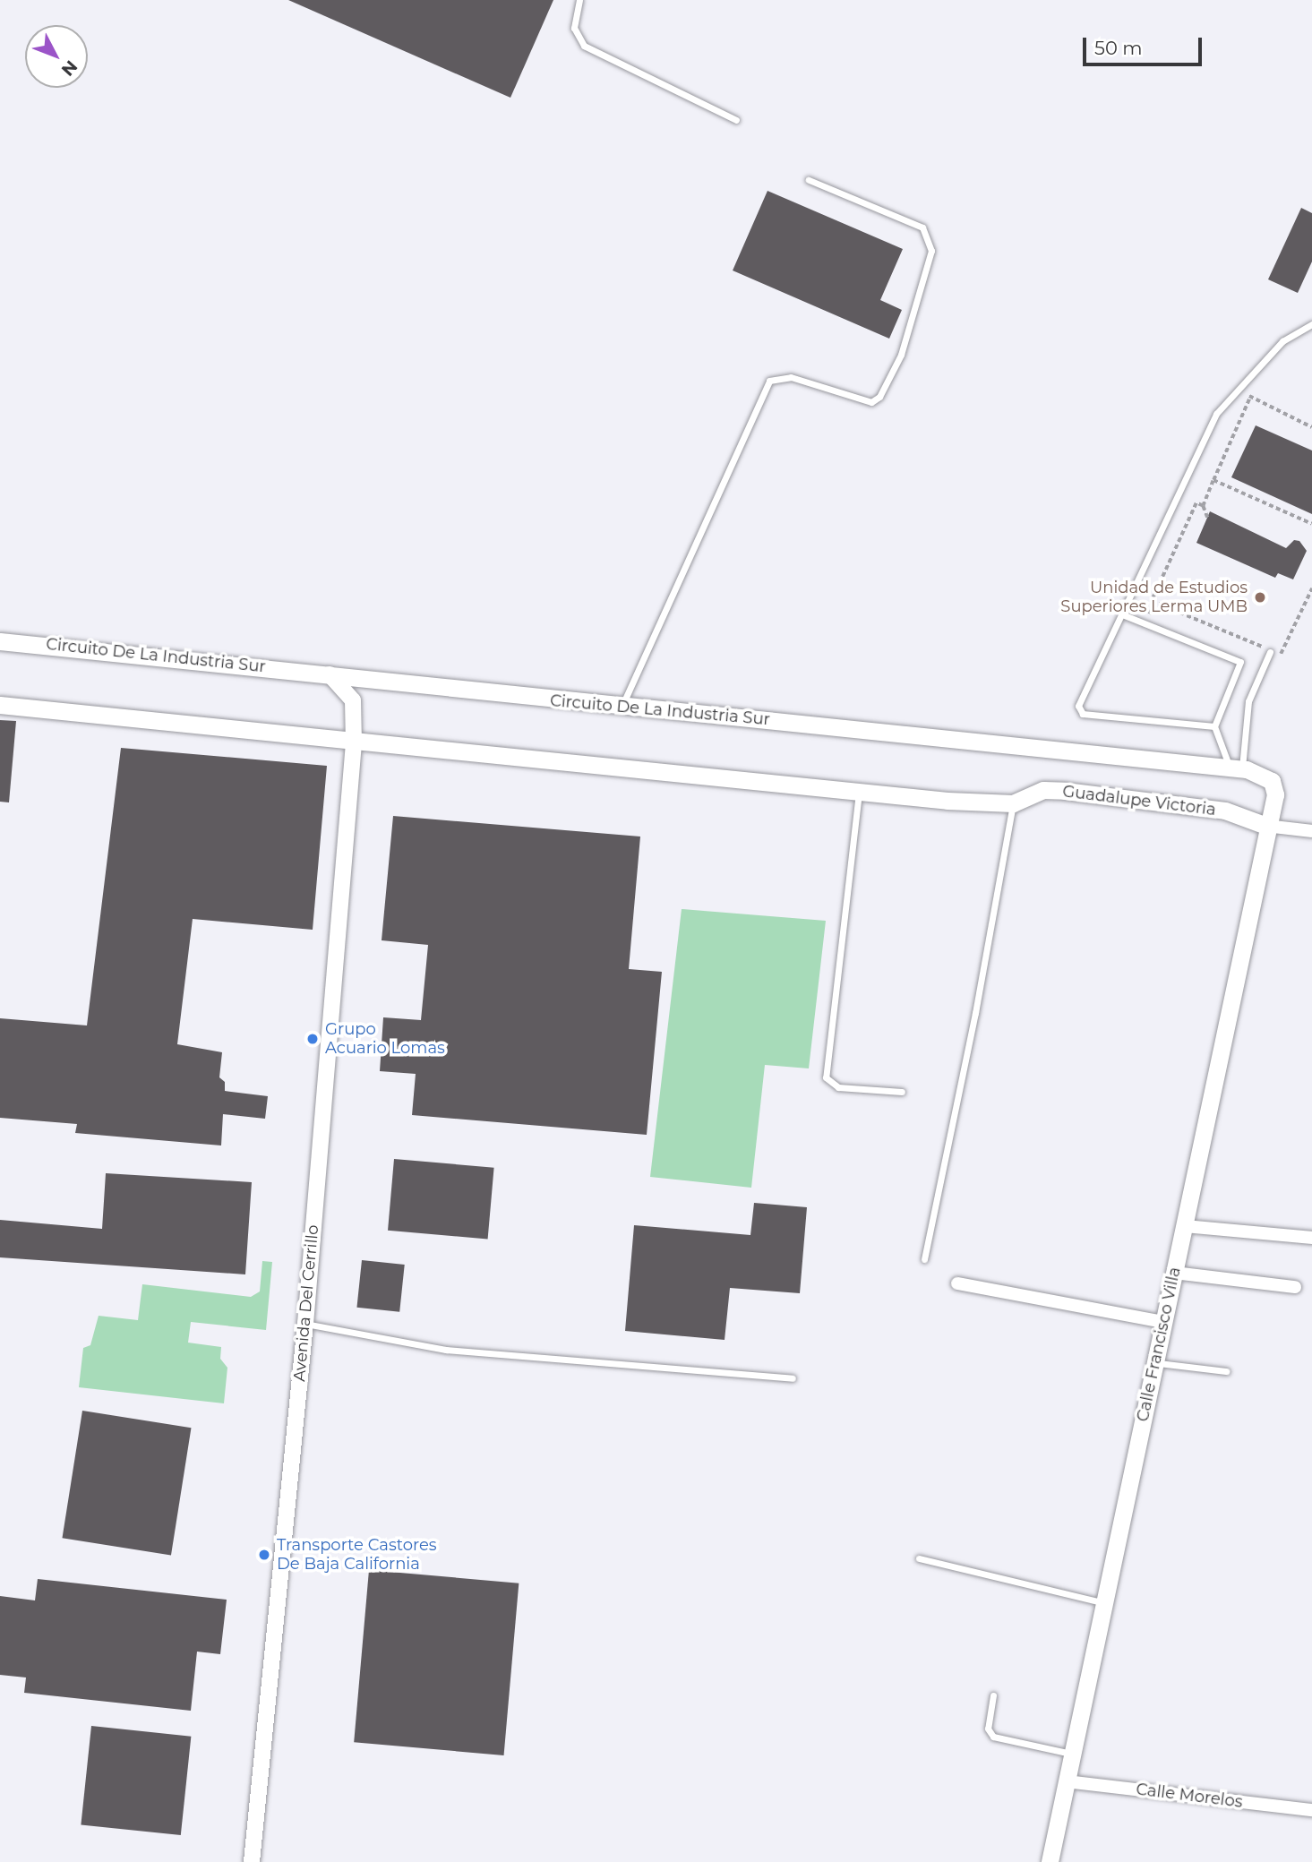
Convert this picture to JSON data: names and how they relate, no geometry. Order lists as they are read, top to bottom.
{
  "streets": {
    "main road": ["Circuito De La Industria Sur", "Guadalupe Victoria", "Calle Francisco Villa"],
    "street": ["Avenida Del Cerrillo", "Calle Morelos"]
  },
  "crossings": [
    ["Circuito De La Industria Sur", "Guadalupe Victoria"],
    ["Circuito De La Industria Sur", "Avenida Del Cerrillo"],
    ["Circuito De La Industria Sur", "Calle Francisco Villa"],
    ["Guadalupe Victoria", "Calle Francisco Villa"],
    ["Calle Francisco Villa", "Calle Morelos"]
  ],
  "places": ["Unidad de Estudios Superiores Lerma UMB", "Grupo Acuario Lomas", "Transporte Castores De Baja California"],
  "scale_bar": "50 m",
  "north": "bottom right"
}
